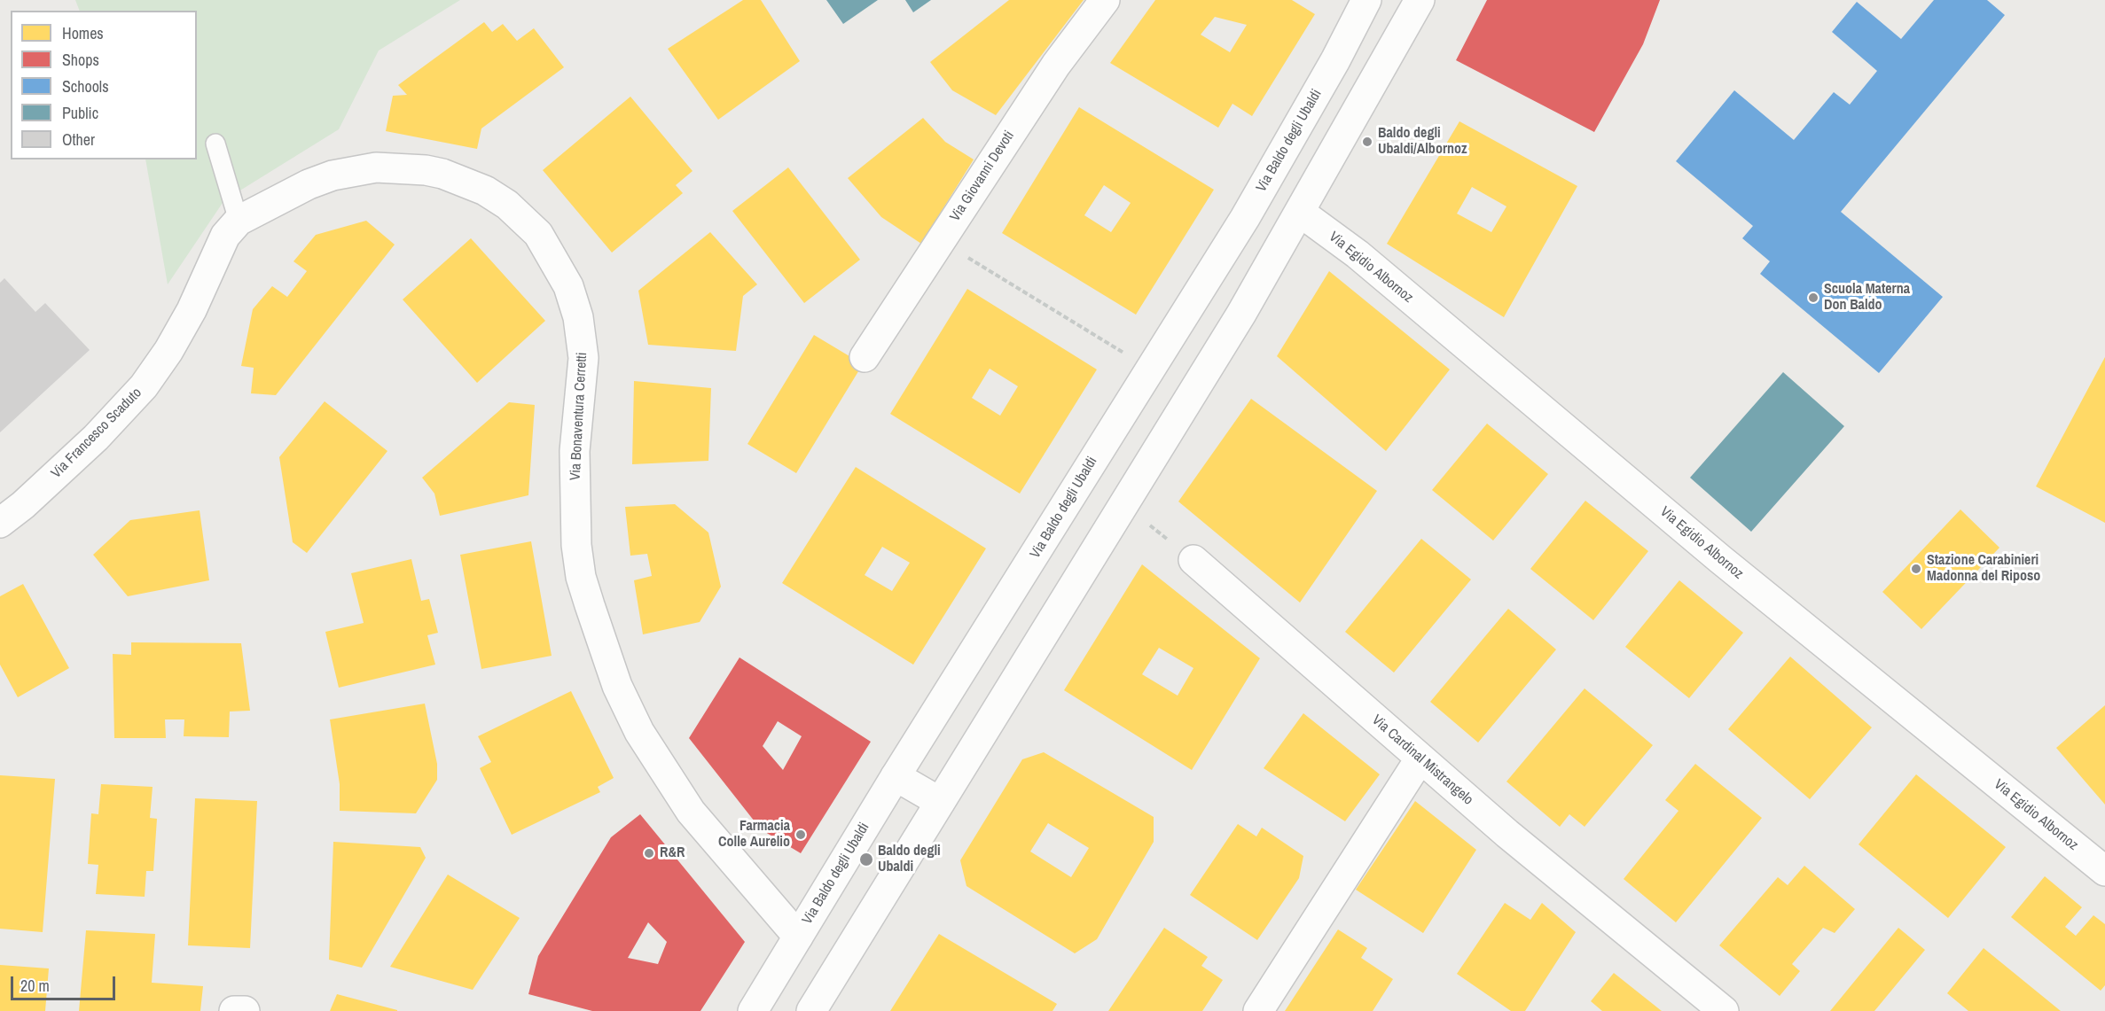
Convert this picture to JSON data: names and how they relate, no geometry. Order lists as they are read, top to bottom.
{
  "streets": {
    "street": [
      "Via Baldo degli Ubaldi",
      "Via Giovanni Devoti",
      "Via Egidio Albornoz",
      "Via Bonaventura Cerretti",
      "Via Francesco Scaduto",
      "Via Cardinal Mistrangelo"
    ]
  },
  "crossings": [
    ["Via Baldo degli Ubaldi", "Via Bonaventura Cerretti"],
    ["Via Bonaventura Cerretti", "Via Francesco Scaduto"]
  ],
  "places": [
    "Baldo degli Ubaldi/Albornoz",
    "Scuola Materna Don Baldo",
    "Stazione Carabinieri Madonna del Riposo",
    "Farmacia Colle Aurelio",
    "R&R",
    "Baldo degli Ubaldi"
  ],
  "legend": [
    "Homes",
    "Shops",
    "Schools",
    "Public",
    "Other"
  ],
  "scale_bar": "20 m"
}
